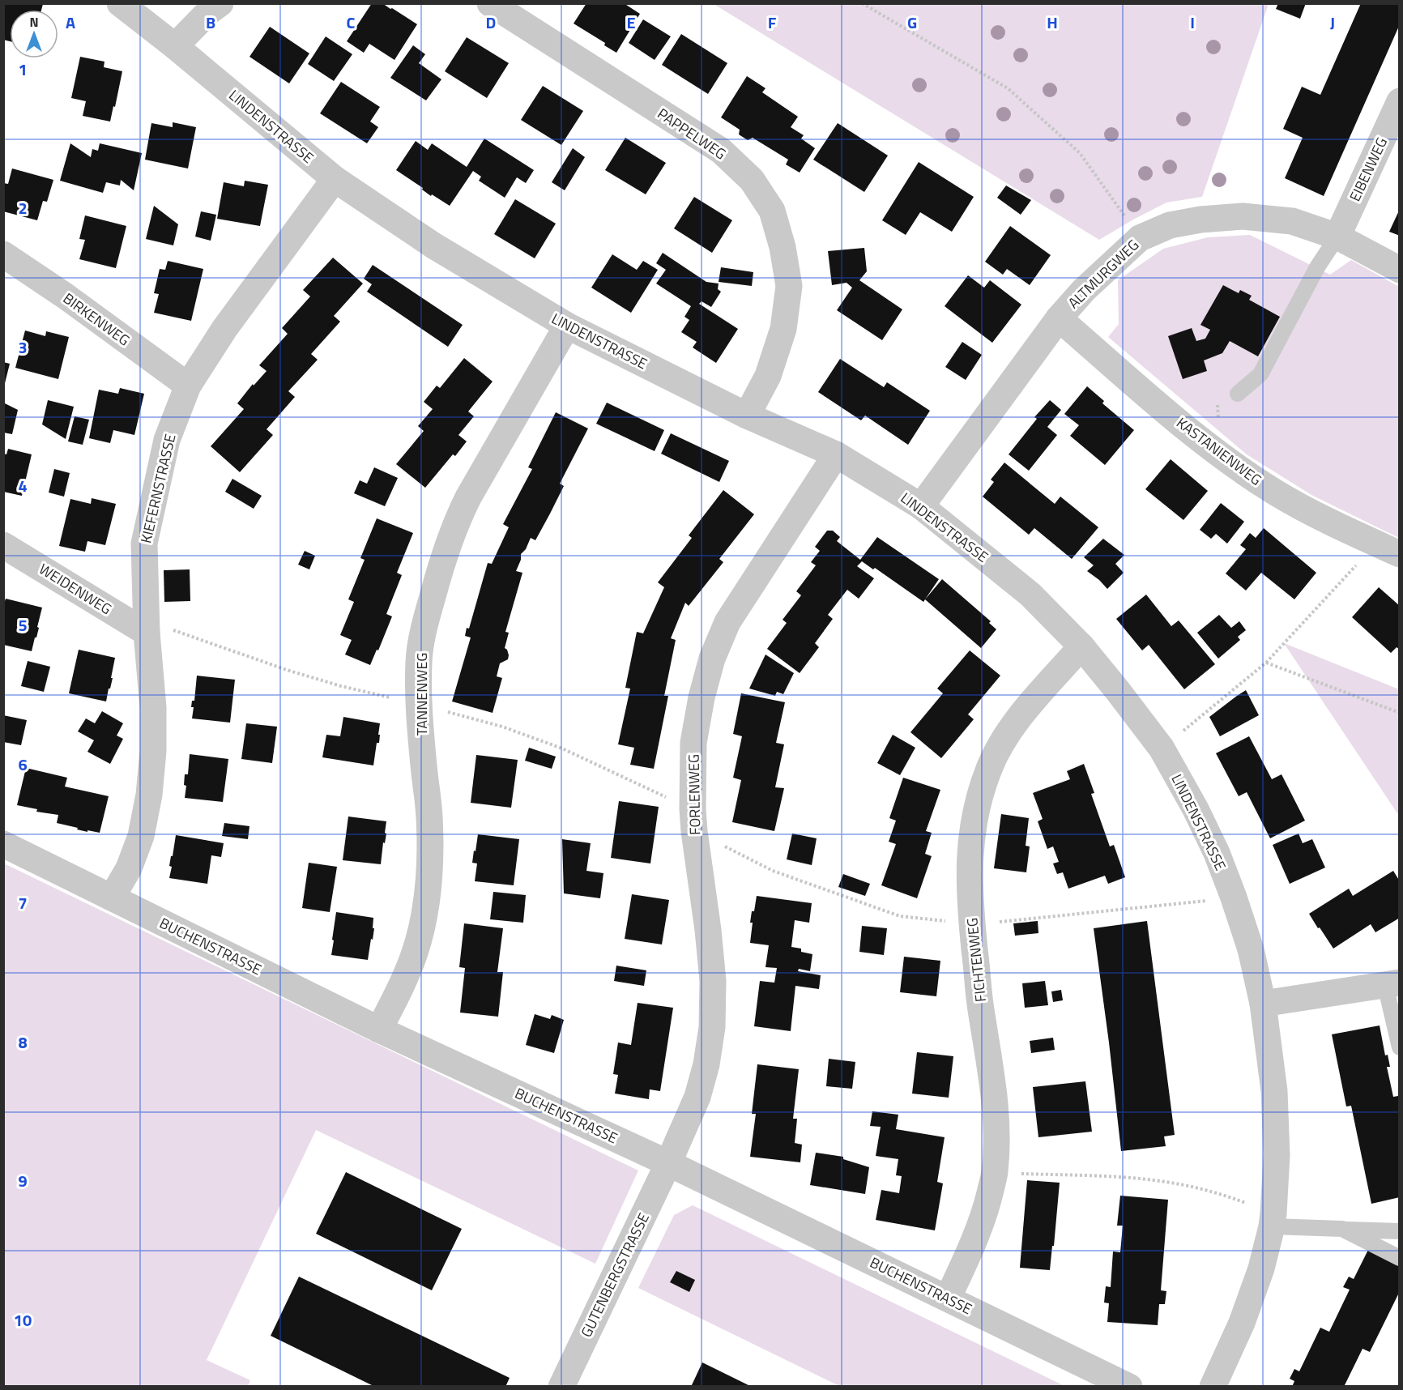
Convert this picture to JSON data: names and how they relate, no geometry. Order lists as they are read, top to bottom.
{
  "streets": {
    "street": [
      "LINDENSTRASSE",
      "PAPPELWEG",
      "EIBENWEG",
      "ALTMURGWEG",
      "BIRKENWEG",
      "KASTANIENWEG",
      "KIEFERNSTRASSE",
      "WEIDENWEG",
      "TANNENWEG",
      "FORLENWEG",
      "BUCHENSTRASSE",
      "FICHTENWEG",
      "GUTENBERGSTRASSE"
    ]
  },
  "crossings": [
    ["LINDENSTRASSE", "PAPPELWEG"],
    ["LINDENSTRASSE", "ALTMURGWEG"],
    ["LINDENSTRASSE", "KIEFERNSTRASSE"],
    ["LINDENSTRASSE", "TANNENWEG"],
    ["LINDENSTRASSE", "FORLENWEG"],
    ["LINDENSTRASSE", "FICHTENWEG"],
    ["EIBENWEG", "ALTMURGWEG"],
    ["ALTMURGWEG", "KASTANIENWEG"],
    ["BIRKENWEG", "KIEFERNSTRASSE"],
    ["KIEFERNSTRASSE", "WEIDENWEG"],
    ["KIEFERNSTRASSE", "BUCHENSTRASSE"],
    ["TANNENWEG", "BUCHENSTRASSE"],
    ["FORLENWEG", "BUCHENSTRASSE"],
    ["FORLENWEG", "GUTENBERGSTRASSE"],
    ["BUCHENSTRASSE", "FICHTENWEG"],
    ["BUCHENSTRASSE", "GUTENBERGSTRASSE"]
  ],
  "north": "top",
  "grid": {
    "columns": [
      "A",
      "B",
      "C",
      "D",
      "E",
      "F",
      "G",
      "H",
      "I",
      "J"
    ],
    "rows": [
      "1",
      "2",
      "3",
      "4",
      "5",
      "6",
      "7",
      "8",
      "9",
      "10"
    ]
  }
}
